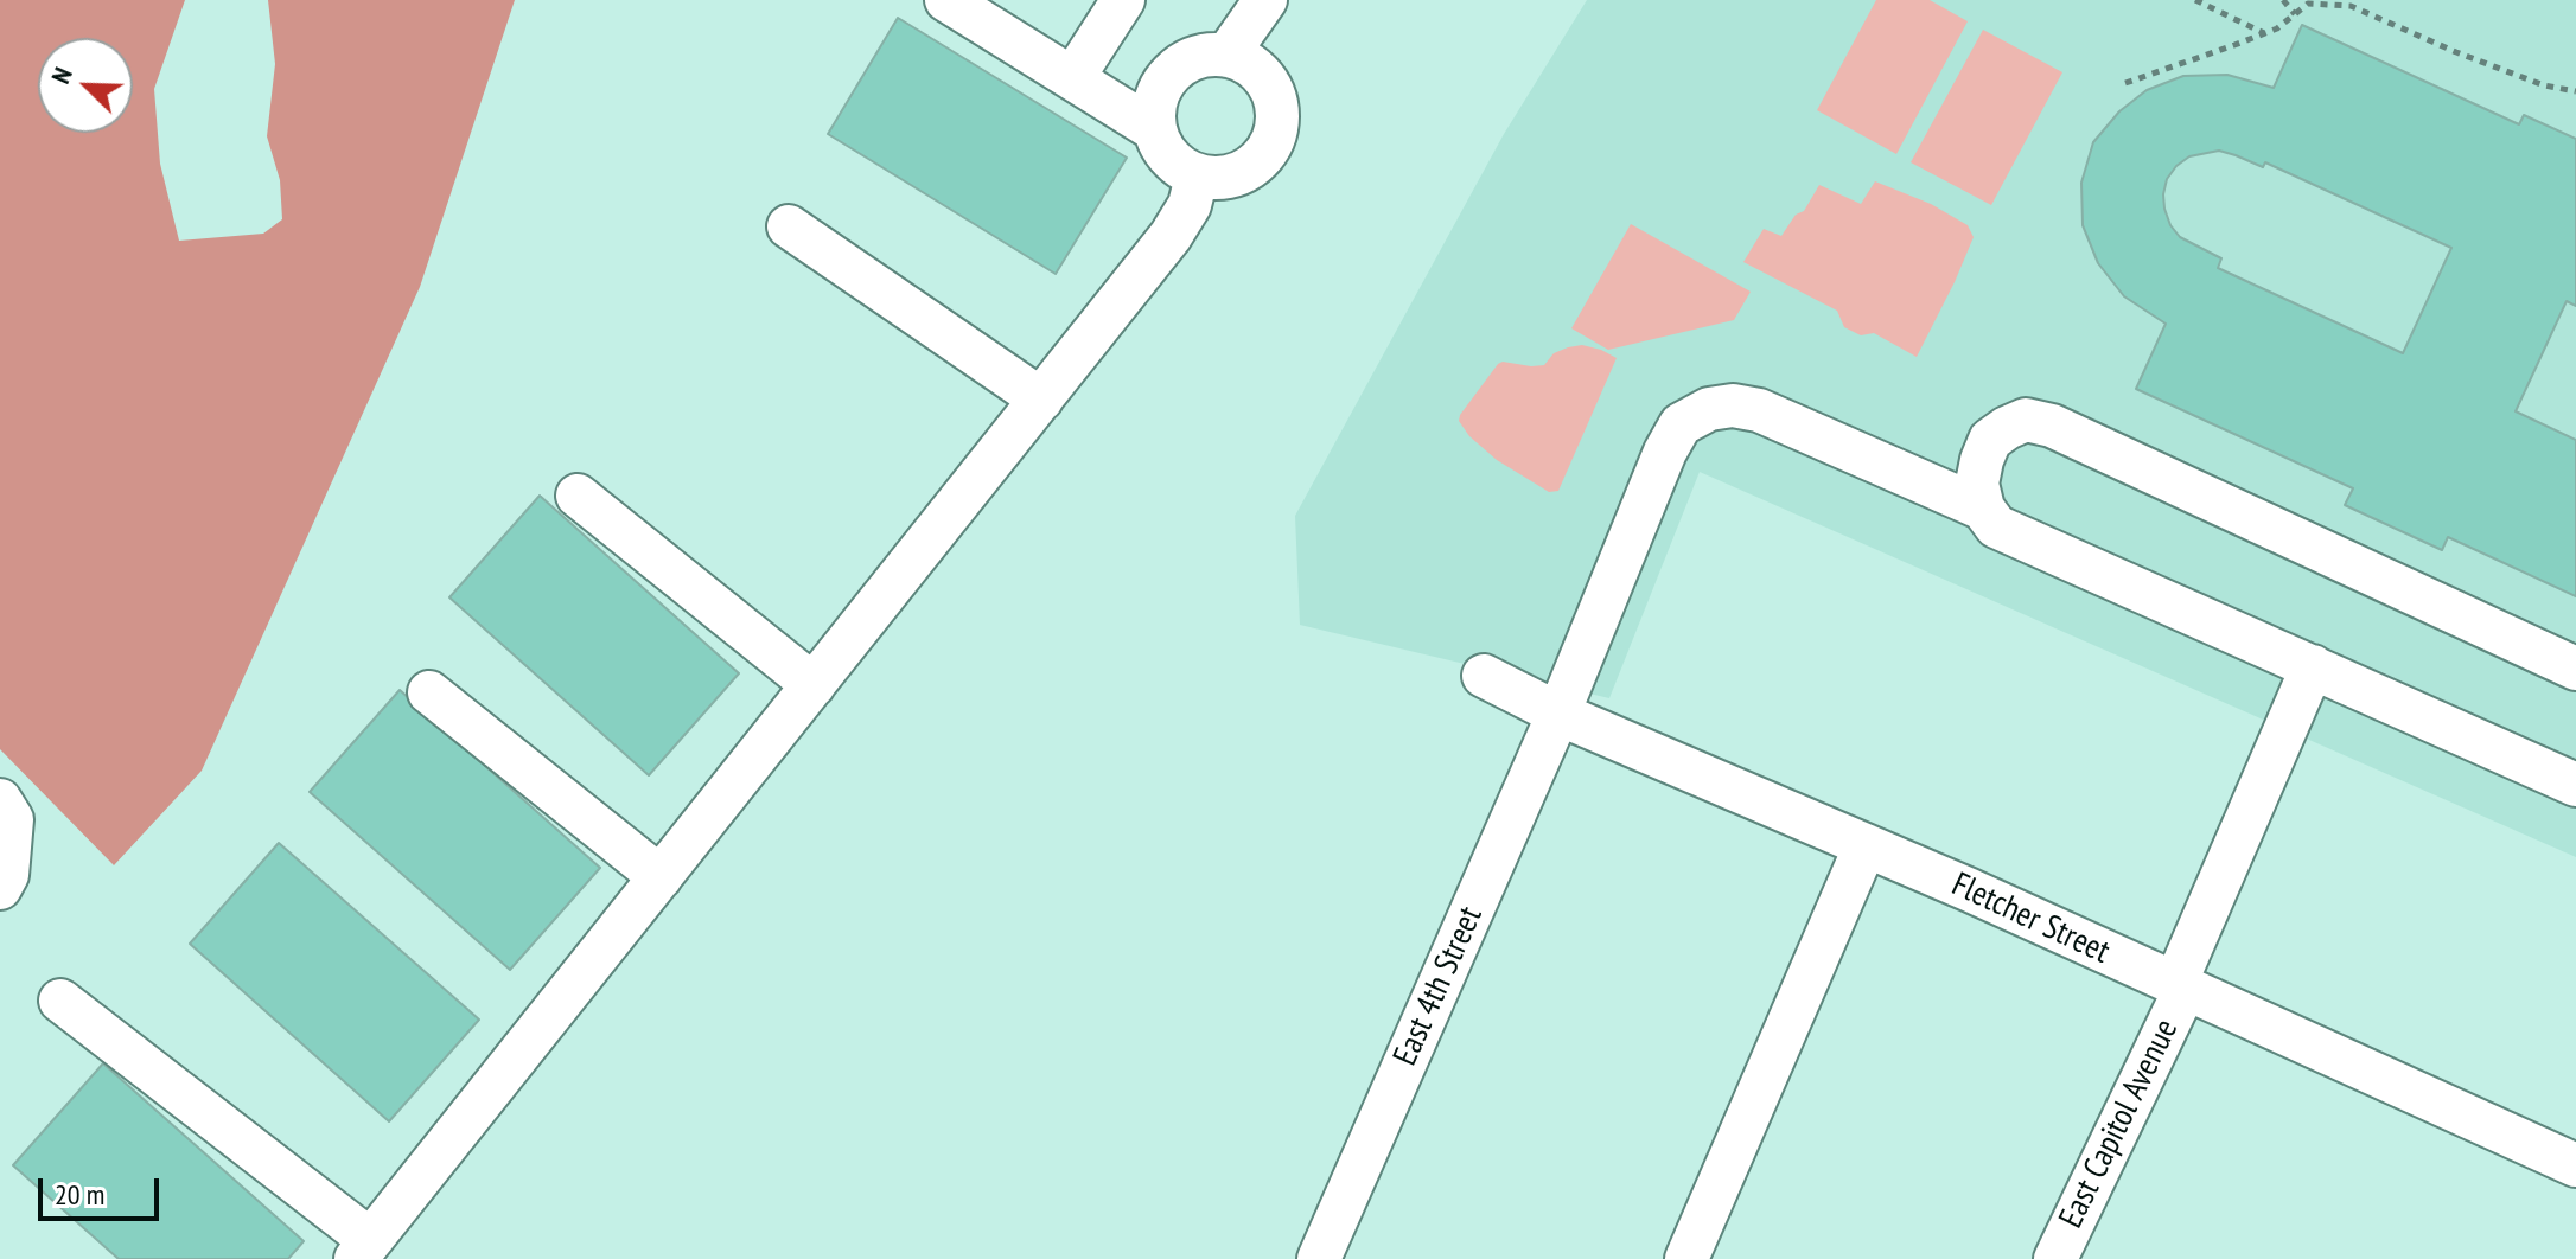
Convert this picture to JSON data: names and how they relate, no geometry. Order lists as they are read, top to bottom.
{
  "streets": {
    "street": ["Fletcher Street", "East 4th Street", "East Capitol Avenue"]
  },
  "crossings": [
    ["Fletcher Street", "East 4th Street"],
    ["Fletcher Street", "East Capitol Avenue"],
    ["East 4th Street", "East Capitol Avenue"]
  ],
  "scale_bar": "20 m",
  "north": "top left"
}
